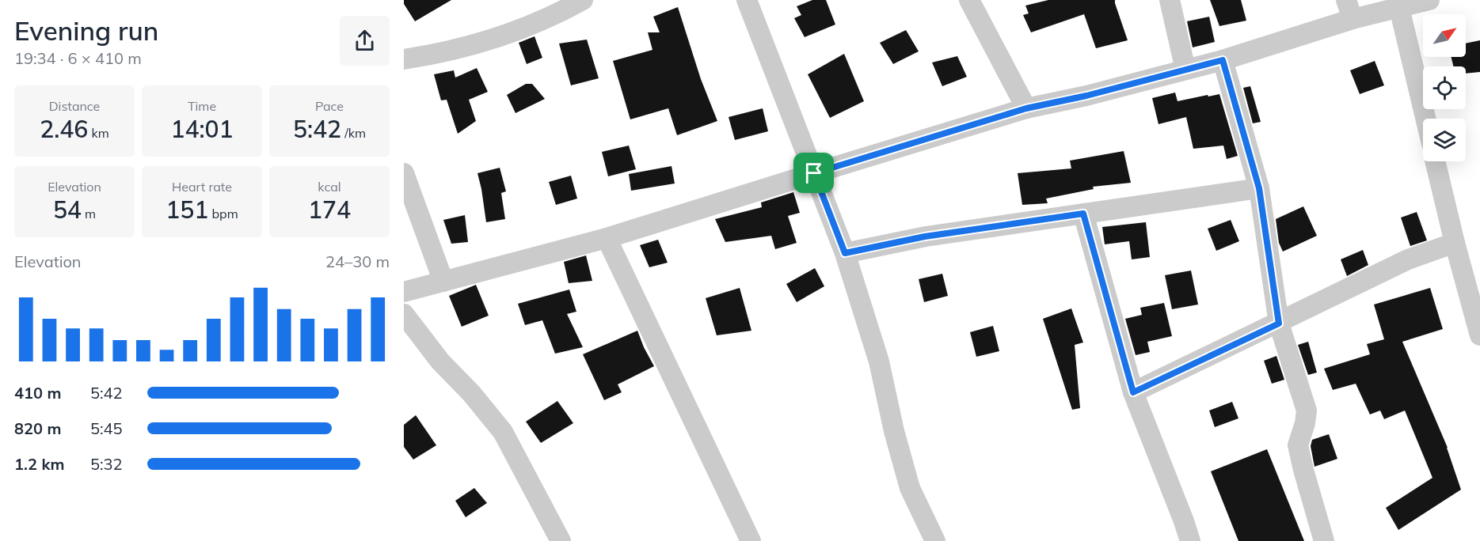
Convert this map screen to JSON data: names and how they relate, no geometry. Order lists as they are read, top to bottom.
{
  "north": "top right",
  "page": {
    "heading": ["Evening run", "19:34 · 6 × 410 m"],
    "stats": [
      ["Distance", "2.46 km"],
      ["Time", "14:01"],
      ["Pace", "5:42 /km"],
      ["Elevation", "54 m"],
      ["Heart rate", "151 bpm"],
      ["kcal", "174"]
    ],
    "chart": ["Elevation", "24–30 m"],
    "list": [
      {
        "name": "410 m",
        "note": "5:42"
      },
      {
        "name": "820 m",
        "note": "5:45"
      },
      {
        "name": "1.2 km",
        "note": "5:32"
      }
    ]
  }
}
